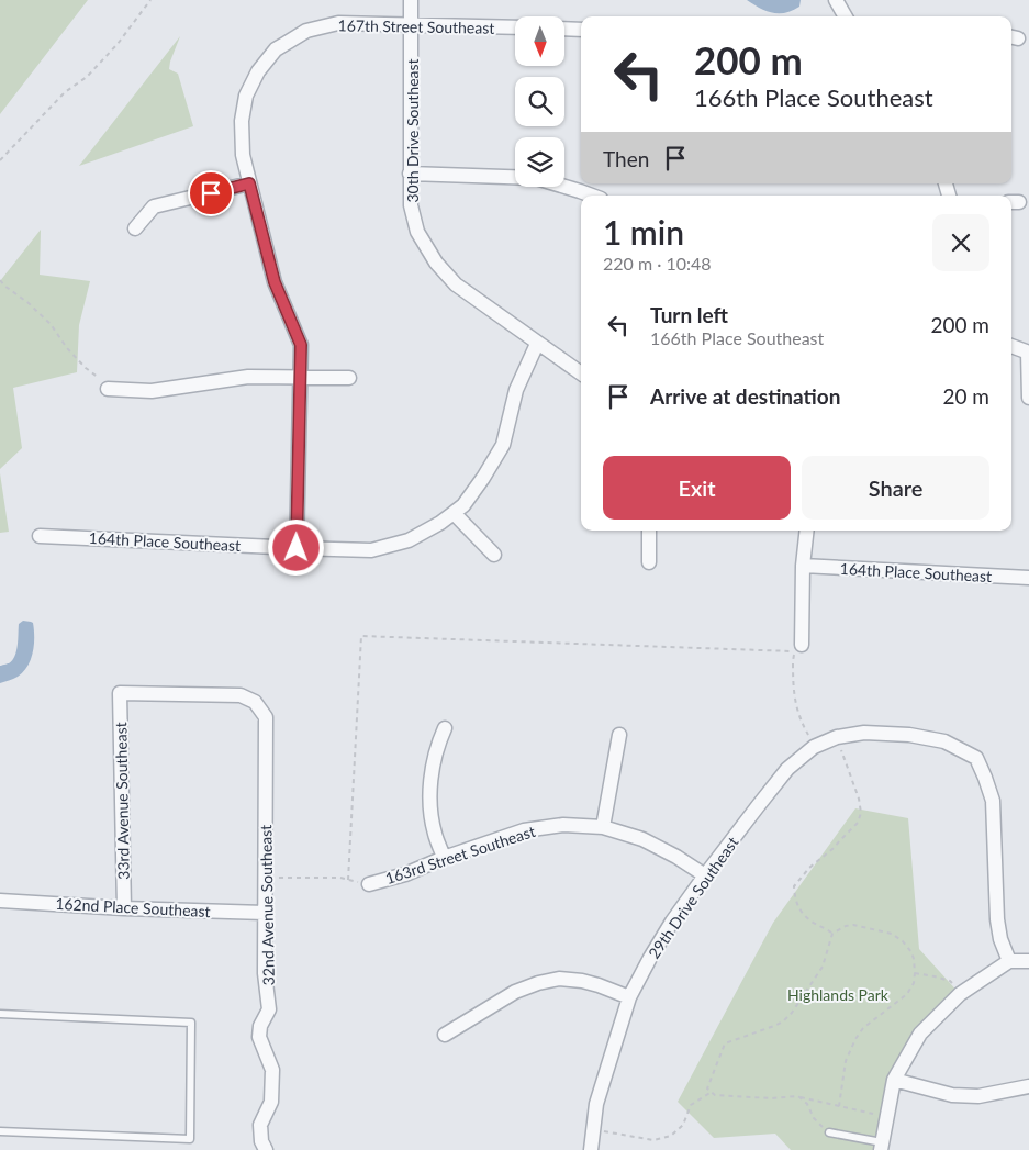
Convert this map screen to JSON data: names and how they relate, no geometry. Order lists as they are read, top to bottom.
{
  "streets": {
    "street": [
      "167th Street Southeast",
      "30th Drive Southeast",
      "164th Place Southeast",
      "33rd Avenue Southeast",
      "163rd Street Southeast",
      "29th Drive Southeast",
      "32nd Avenue Southeast",
      "162nd Place Southeast"
    ]
  },
  "crossings": [
    ["167th Street Southeast", "30th Drive Southeast"],
    ["167th Street Southeast", "164th Place Southeast"],
    ["33rd Avenue Southeast", "32nd Avenue Southeast"],
    ["33rd Avenue Southeast", "162nd Place Southeast"],
    ["163rd Street Southeast", "29th Drive Southeast"],
    ["32nd Avenue Southeast", "162nd Place Southeast"]
  ],
  "parks": ["Highlands Park"],
  "north": "bottom",
  "page": {
    "turn": ["200 m", "166th Place Southeast"],
    "then": "Then",
    "heading": ["1 min", "220 m · 10:48"],
    "list": [
      {
        "name": "Turn left",
        "note": "166th Place Southeast",
        "value": "200 m"
      },
      {
        "name": "Arrive at destination",
        "value": "20 m"
      }
    ],
    "buttons": ["Exit", "Share"]
  }
}
